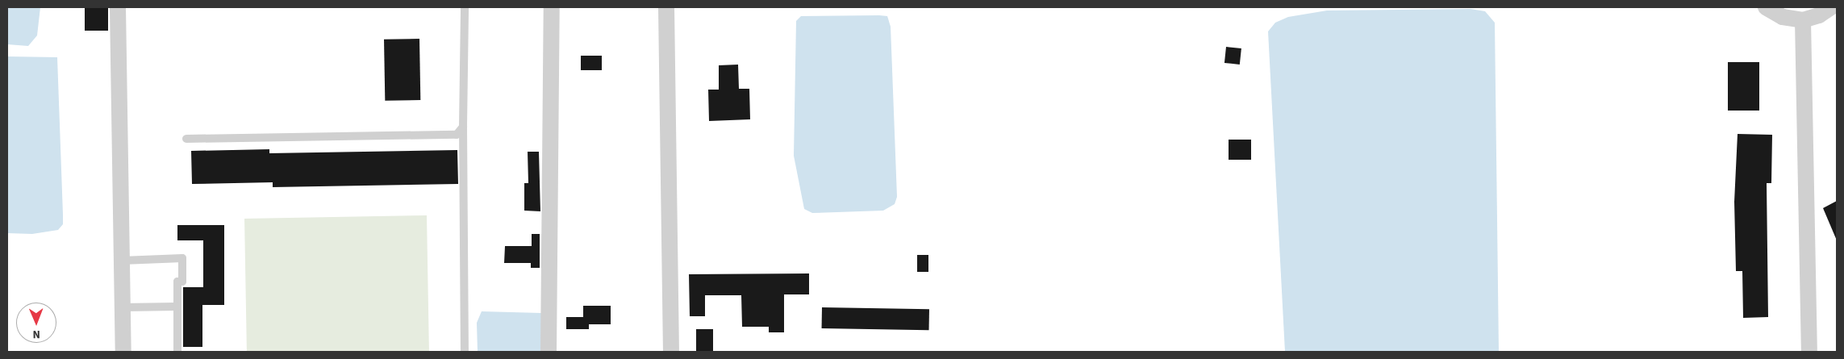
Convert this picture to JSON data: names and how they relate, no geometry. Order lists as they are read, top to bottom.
{
  "north": "bottom"
}
